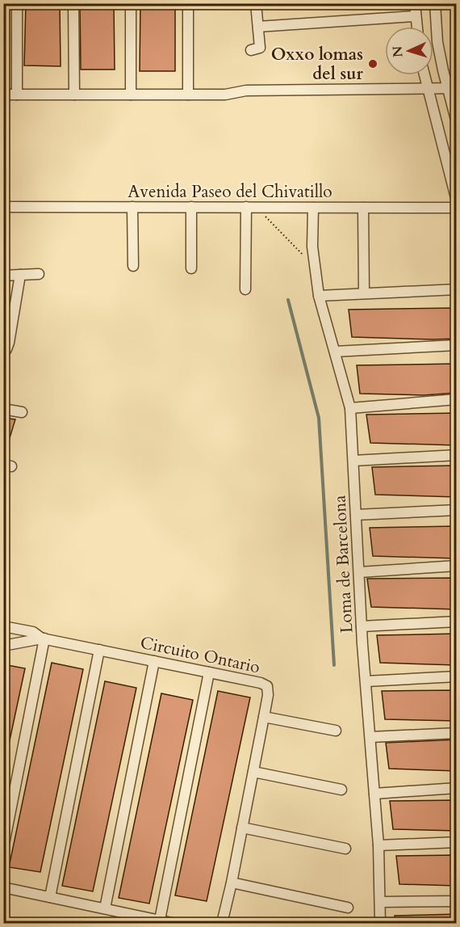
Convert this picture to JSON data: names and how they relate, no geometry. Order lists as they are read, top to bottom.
{
  "streets": {
    "street": ["Avenida Paseo del Chivatillo", "Loma de Barcelona", "Circuito Ontario"]
  },
  "crossings": [
    ["Avenida Paseo del Chivatillo", "Loma de Barcelona"]
  ],
  "places": ["Oxxo lomas del sur"],
  "north": "left"
}
